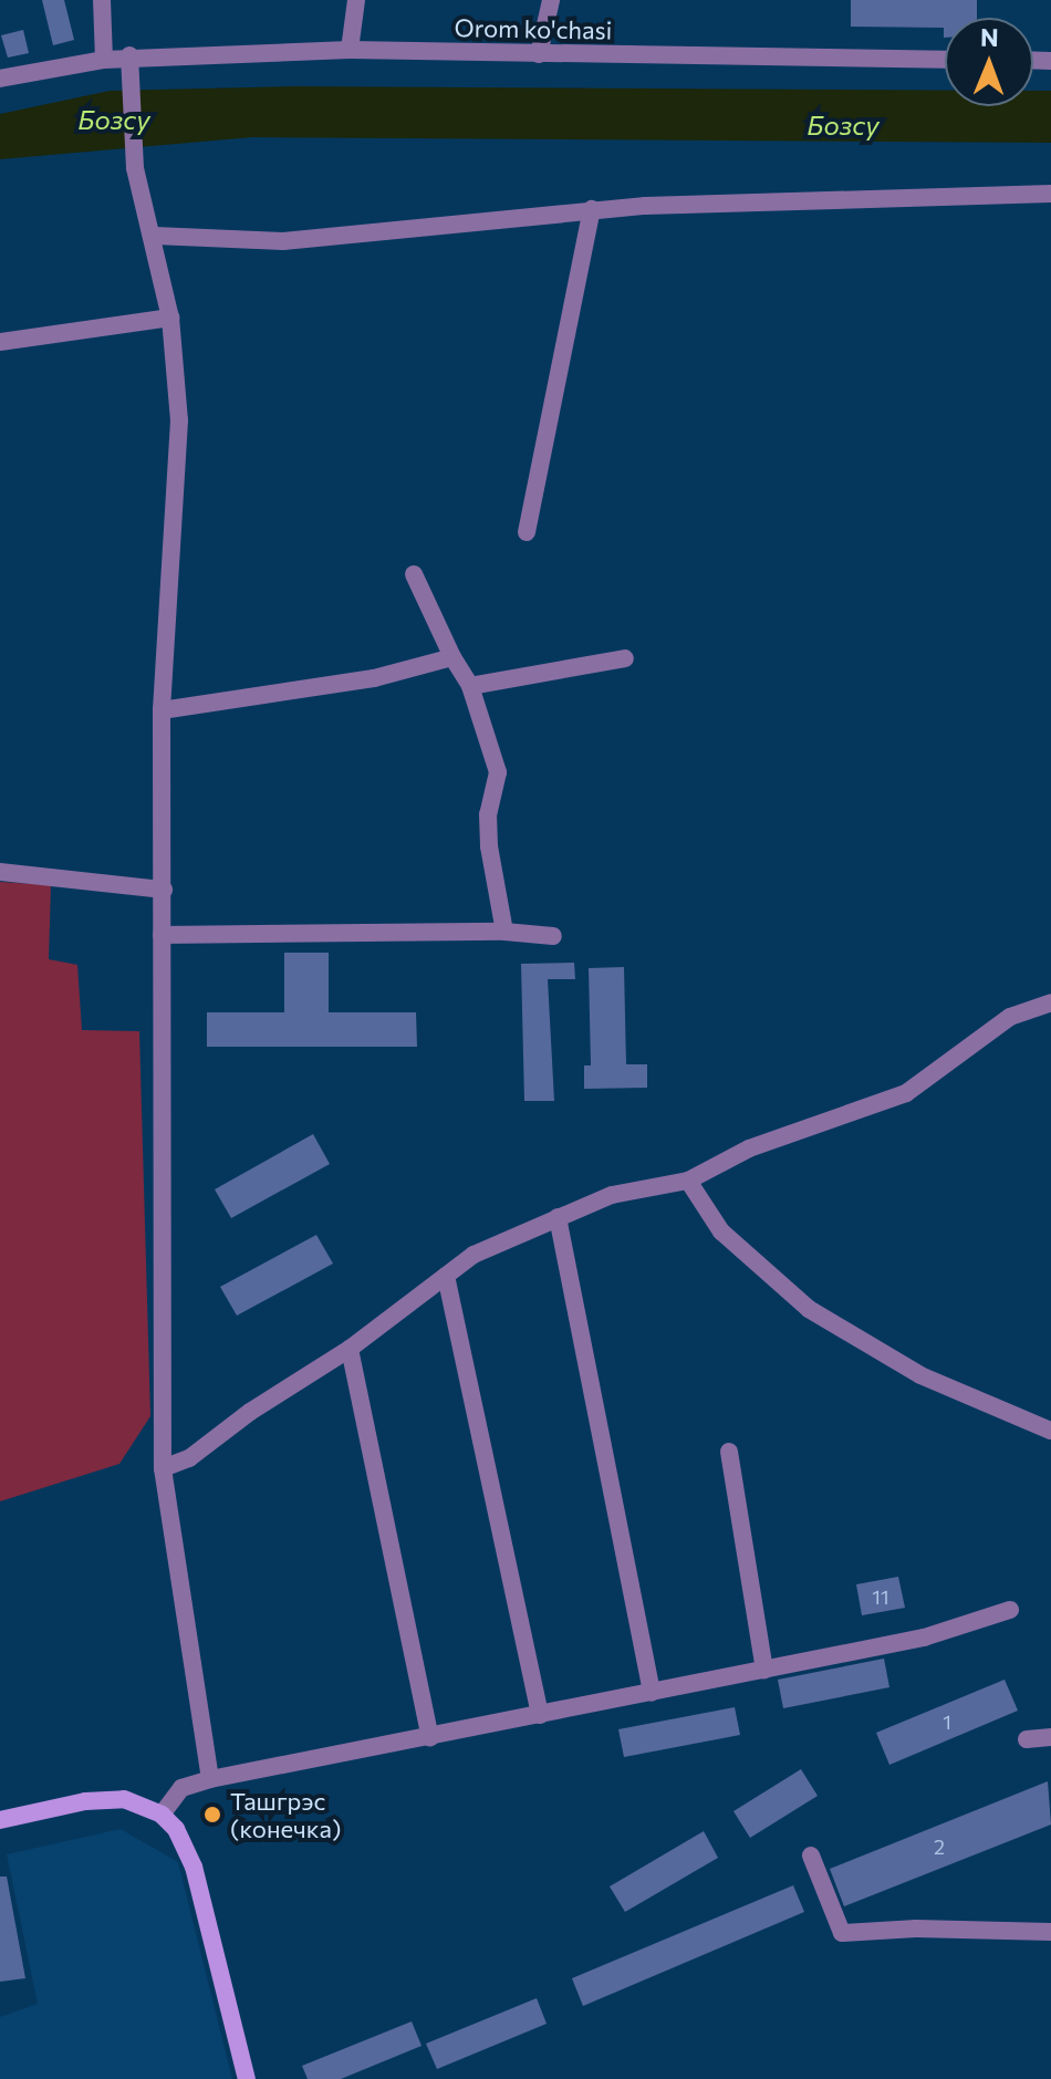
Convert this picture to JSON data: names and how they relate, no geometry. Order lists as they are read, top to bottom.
{
  "streets": {
    "street": ["Orom ko'chasi"]
  },
  "water": ["Бозсу"],
  "places": ["Ташгрэс (конечка)"],
  "house_numbers": ["11", "1", "2"],
  "north": "top"
}
